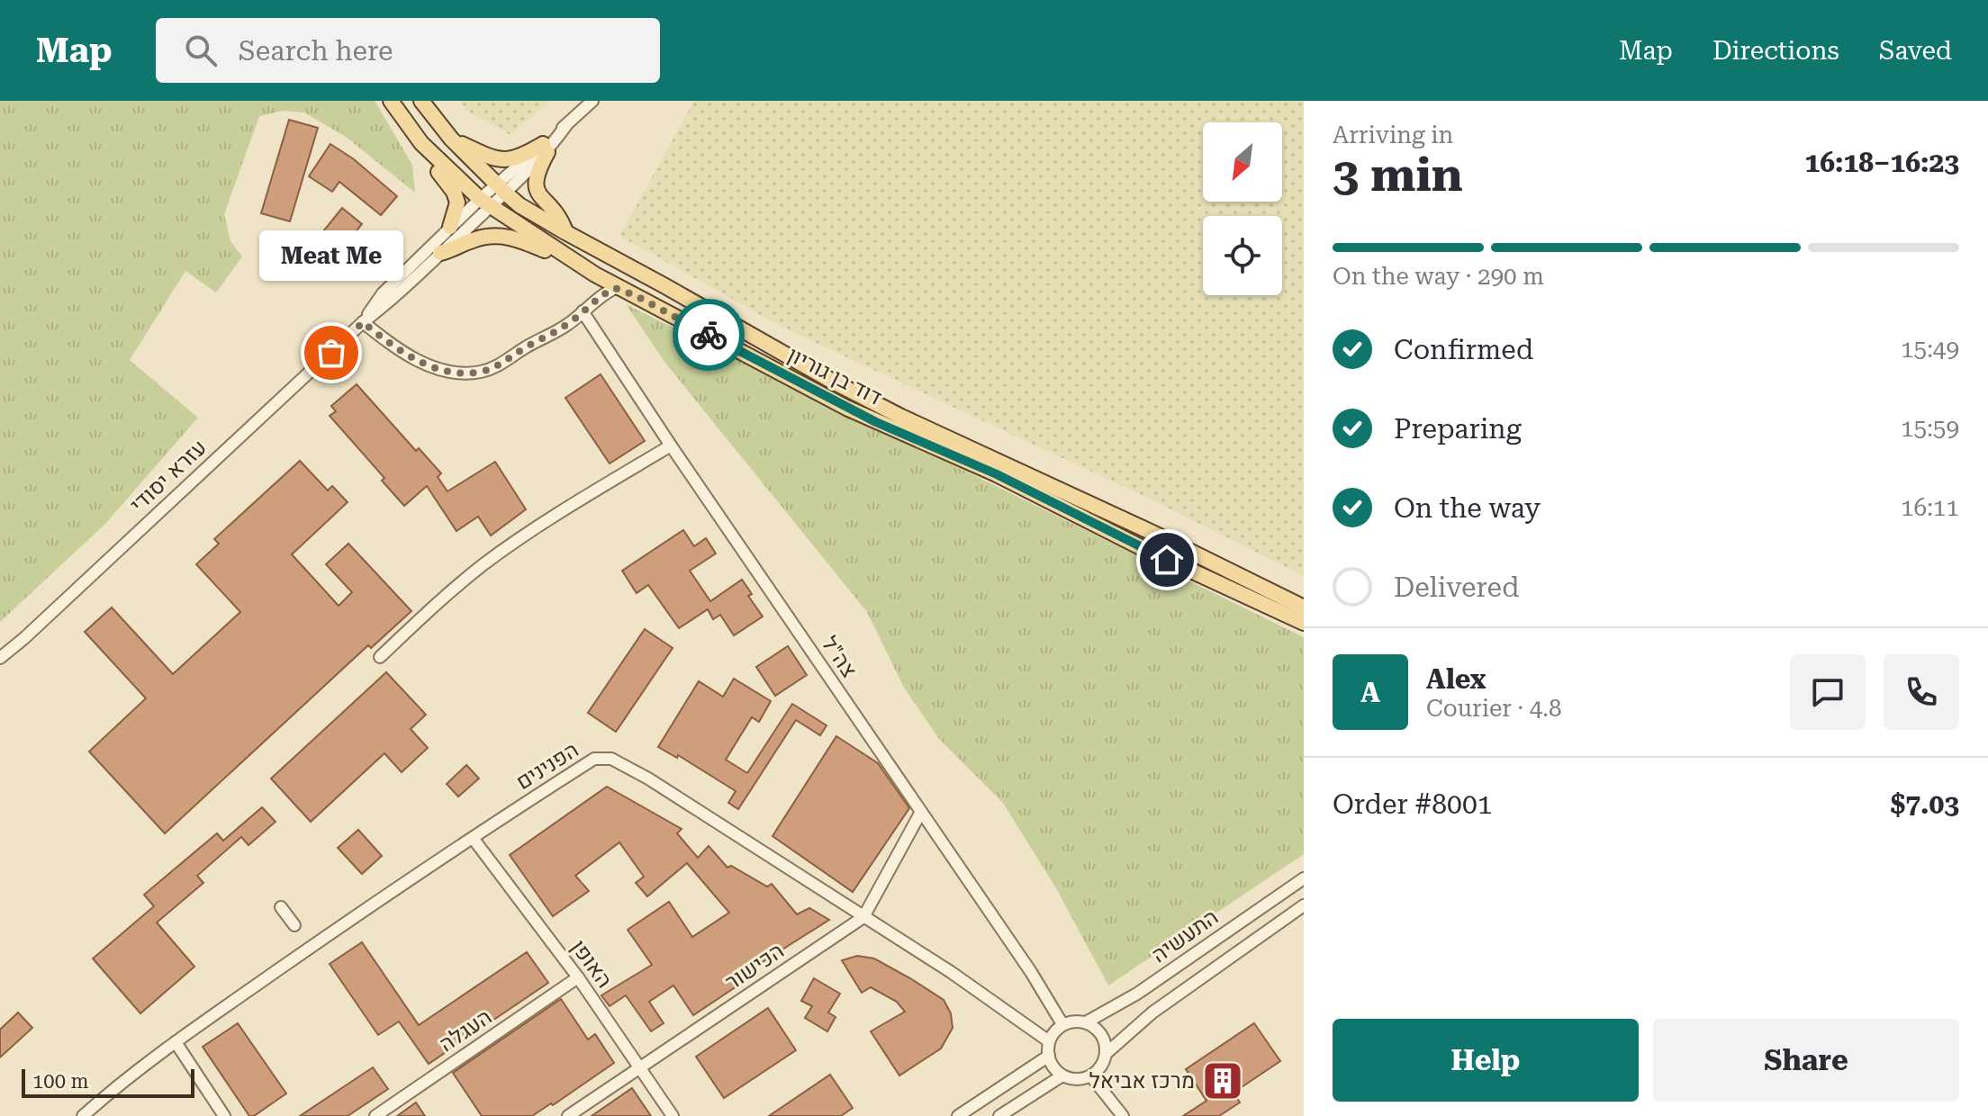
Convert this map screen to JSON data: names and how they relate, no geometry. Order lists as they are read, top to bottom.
{
  "streets": {
    "main road": ["דוד בן גוריון"],
    "street": [
      "עזרא יסודי",
      "צה\"ל",
      "הפנינים",
      "התעשיה",
      "האופן",
      "הכישור",
      "העגלה"
    ]
  },
  "crossings": [
    ["דוד בן גוריון", "עזרא יסודי"],
    ["צה\"ל", "הפנינים"],
    ["צה\"ל", "התעשיה"],
    ["צה\"ל", "הכישור"],
    ["הפנינים", "התעשיה"],
    ["הפנינים", "האופן"],
    ["הפנינים", "הכישור"],
    ["האופן", "הכישור"],
    ["האופן", "העגלה"]
  ],
  "places": {
    "other": ["Meat Me"],
    "building": ["מרכז אביאל"]
  },
  "scale_bar": "100 m",
  "north": "bottom left",
  "page": {
    "header": "Map",
    "search": "Search here",
    "nav": ["Map", "Directions", "Saved"],
    "heading": ["3 min", "Arriving in", "16:18–16:23"],
    "panel": [
      "Alex",
      "Courier · 4.8",
      "Order #8001",
      "$7.03"
    ],
    "bar": "On the way · 290 m",
    "bubble": "Meat Me",
    "list": [
      ["Confirmed", "15:49"],
      ["Preparing", "15:59"],
      ["On the way", "16:11"],
      "Delivered"
    ],
    "round": "A",
    "buttons": ["Help", "Share"],
    "scale": "100 m"
  }
}
